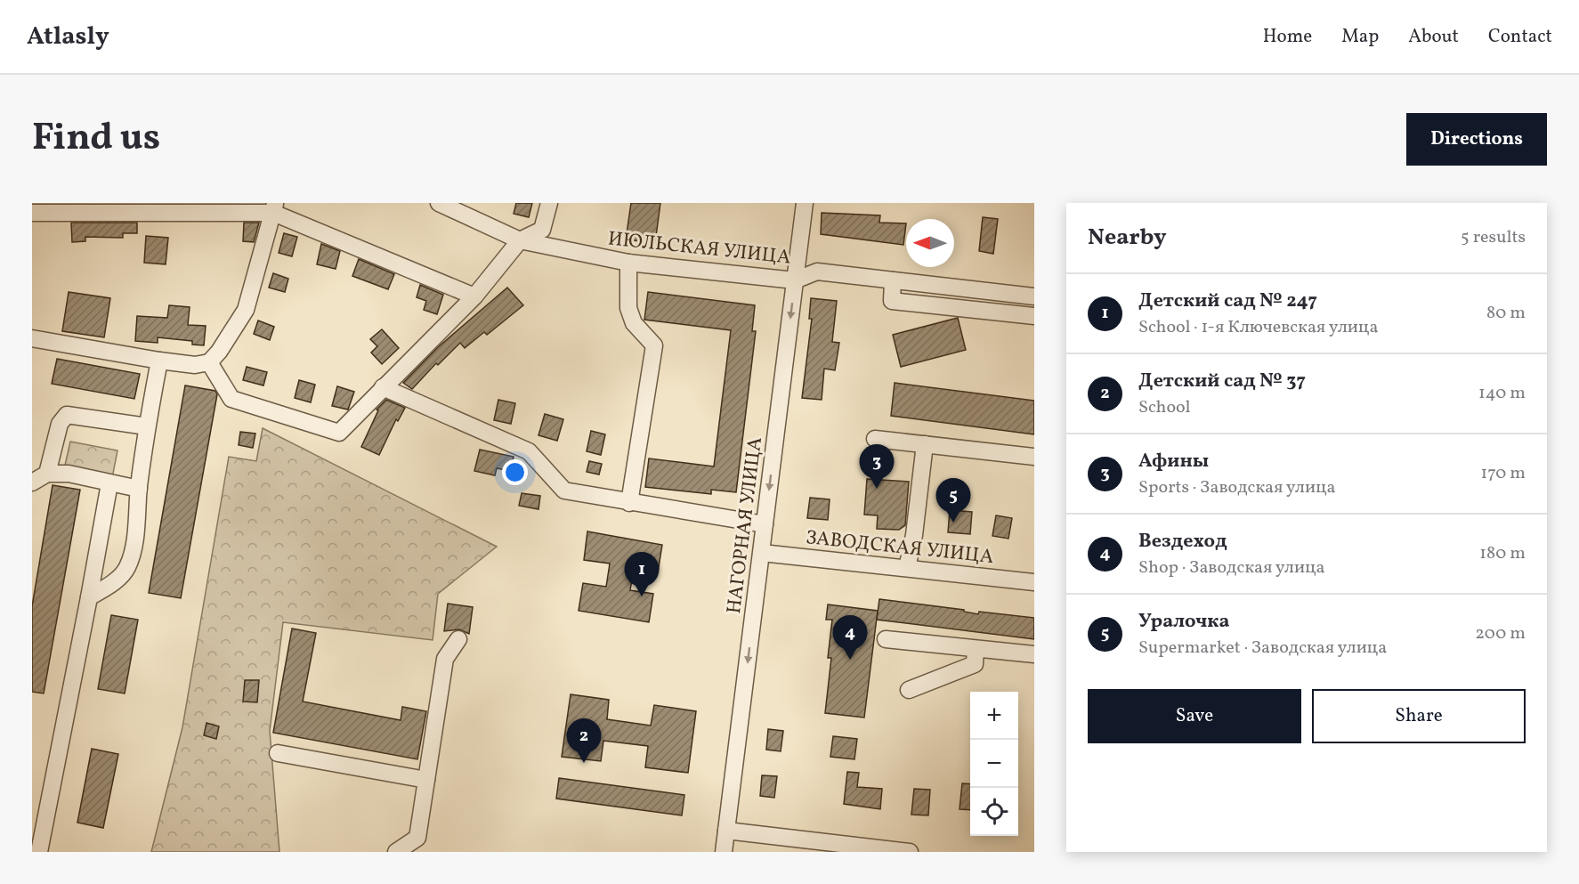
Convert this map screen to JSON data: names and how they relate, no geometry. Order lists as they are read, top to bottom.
{
  "streets": {
    "street": ["ИЮЛЬСКАЯ УЛИЦА", "НАГОРНАЯ УЛИЦА", "ЗАВОДСКАЯ УЛИЦА"]
  },
  "crossings": [
    ["ИЮЛЬСКАЯ УЛИЦА", "НАГОРНАЯ УЛИЦА"],
    ["НАГОРНАЯ УЛИЦА", "ЗАВОДСКАЯ УЛИЦА"]
  ],
  "north": "left",
  "page": {
    "header": "Atlasly",
    "nav": [
      "Home",
      "Map",
      "About",
      "Contact"
    ],
    "title": "Find us",
    "buttons": [
      "Directions",
      ["Save", "Share"]
    ],
    "heading": ["Nearby", "5 results"],
    "list": [
      {
        "mark": "1",
        "name": "Детский сад № 247",
        "note": "School · 1-я Ключевская улица",
        "value": "80 m"
      },
      {
        "mark": "2",
        "name": "Детский сад № 37",
        "note": "School",
        "value": "140 m"
      },
      {
        "mark": "3",
        "name": "Афины",
        "note": "Sports · Заводская улица",
        "value": "170 m"
      },
      {
        "mark": "4",
        "name": "Вездеход",
        "note": "Shop · Заводская улица",
        "value": "180 m"
      },
      {
        "mark": "5",
        "name": "Уралочка",
        "note": "Supermarket · Заводская улица",
        "value": "200 m"
      }
    ],
    "pins": [
      "3",
      "5",
      "1",
      "4",
      "2"
    ],
    "map_buttons": ["+", "−"]
  }
}
